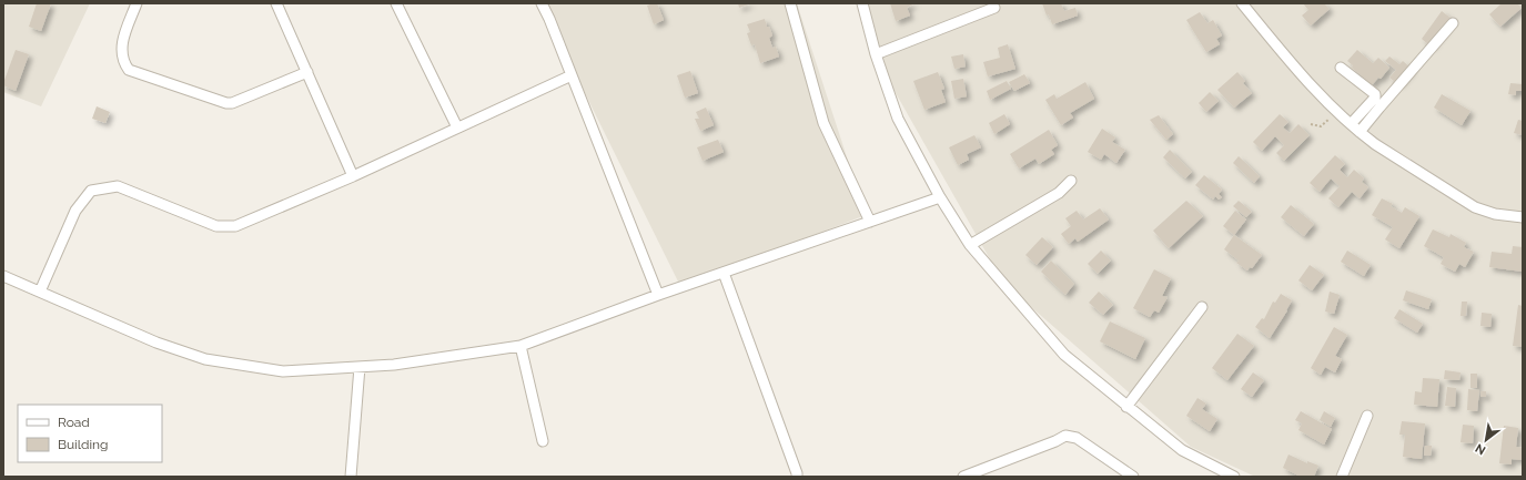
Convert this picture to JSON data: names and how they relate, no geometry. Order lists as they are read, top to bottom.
{
  "legend": ["Road", "Building"],
  "north": "bottom left"
}
